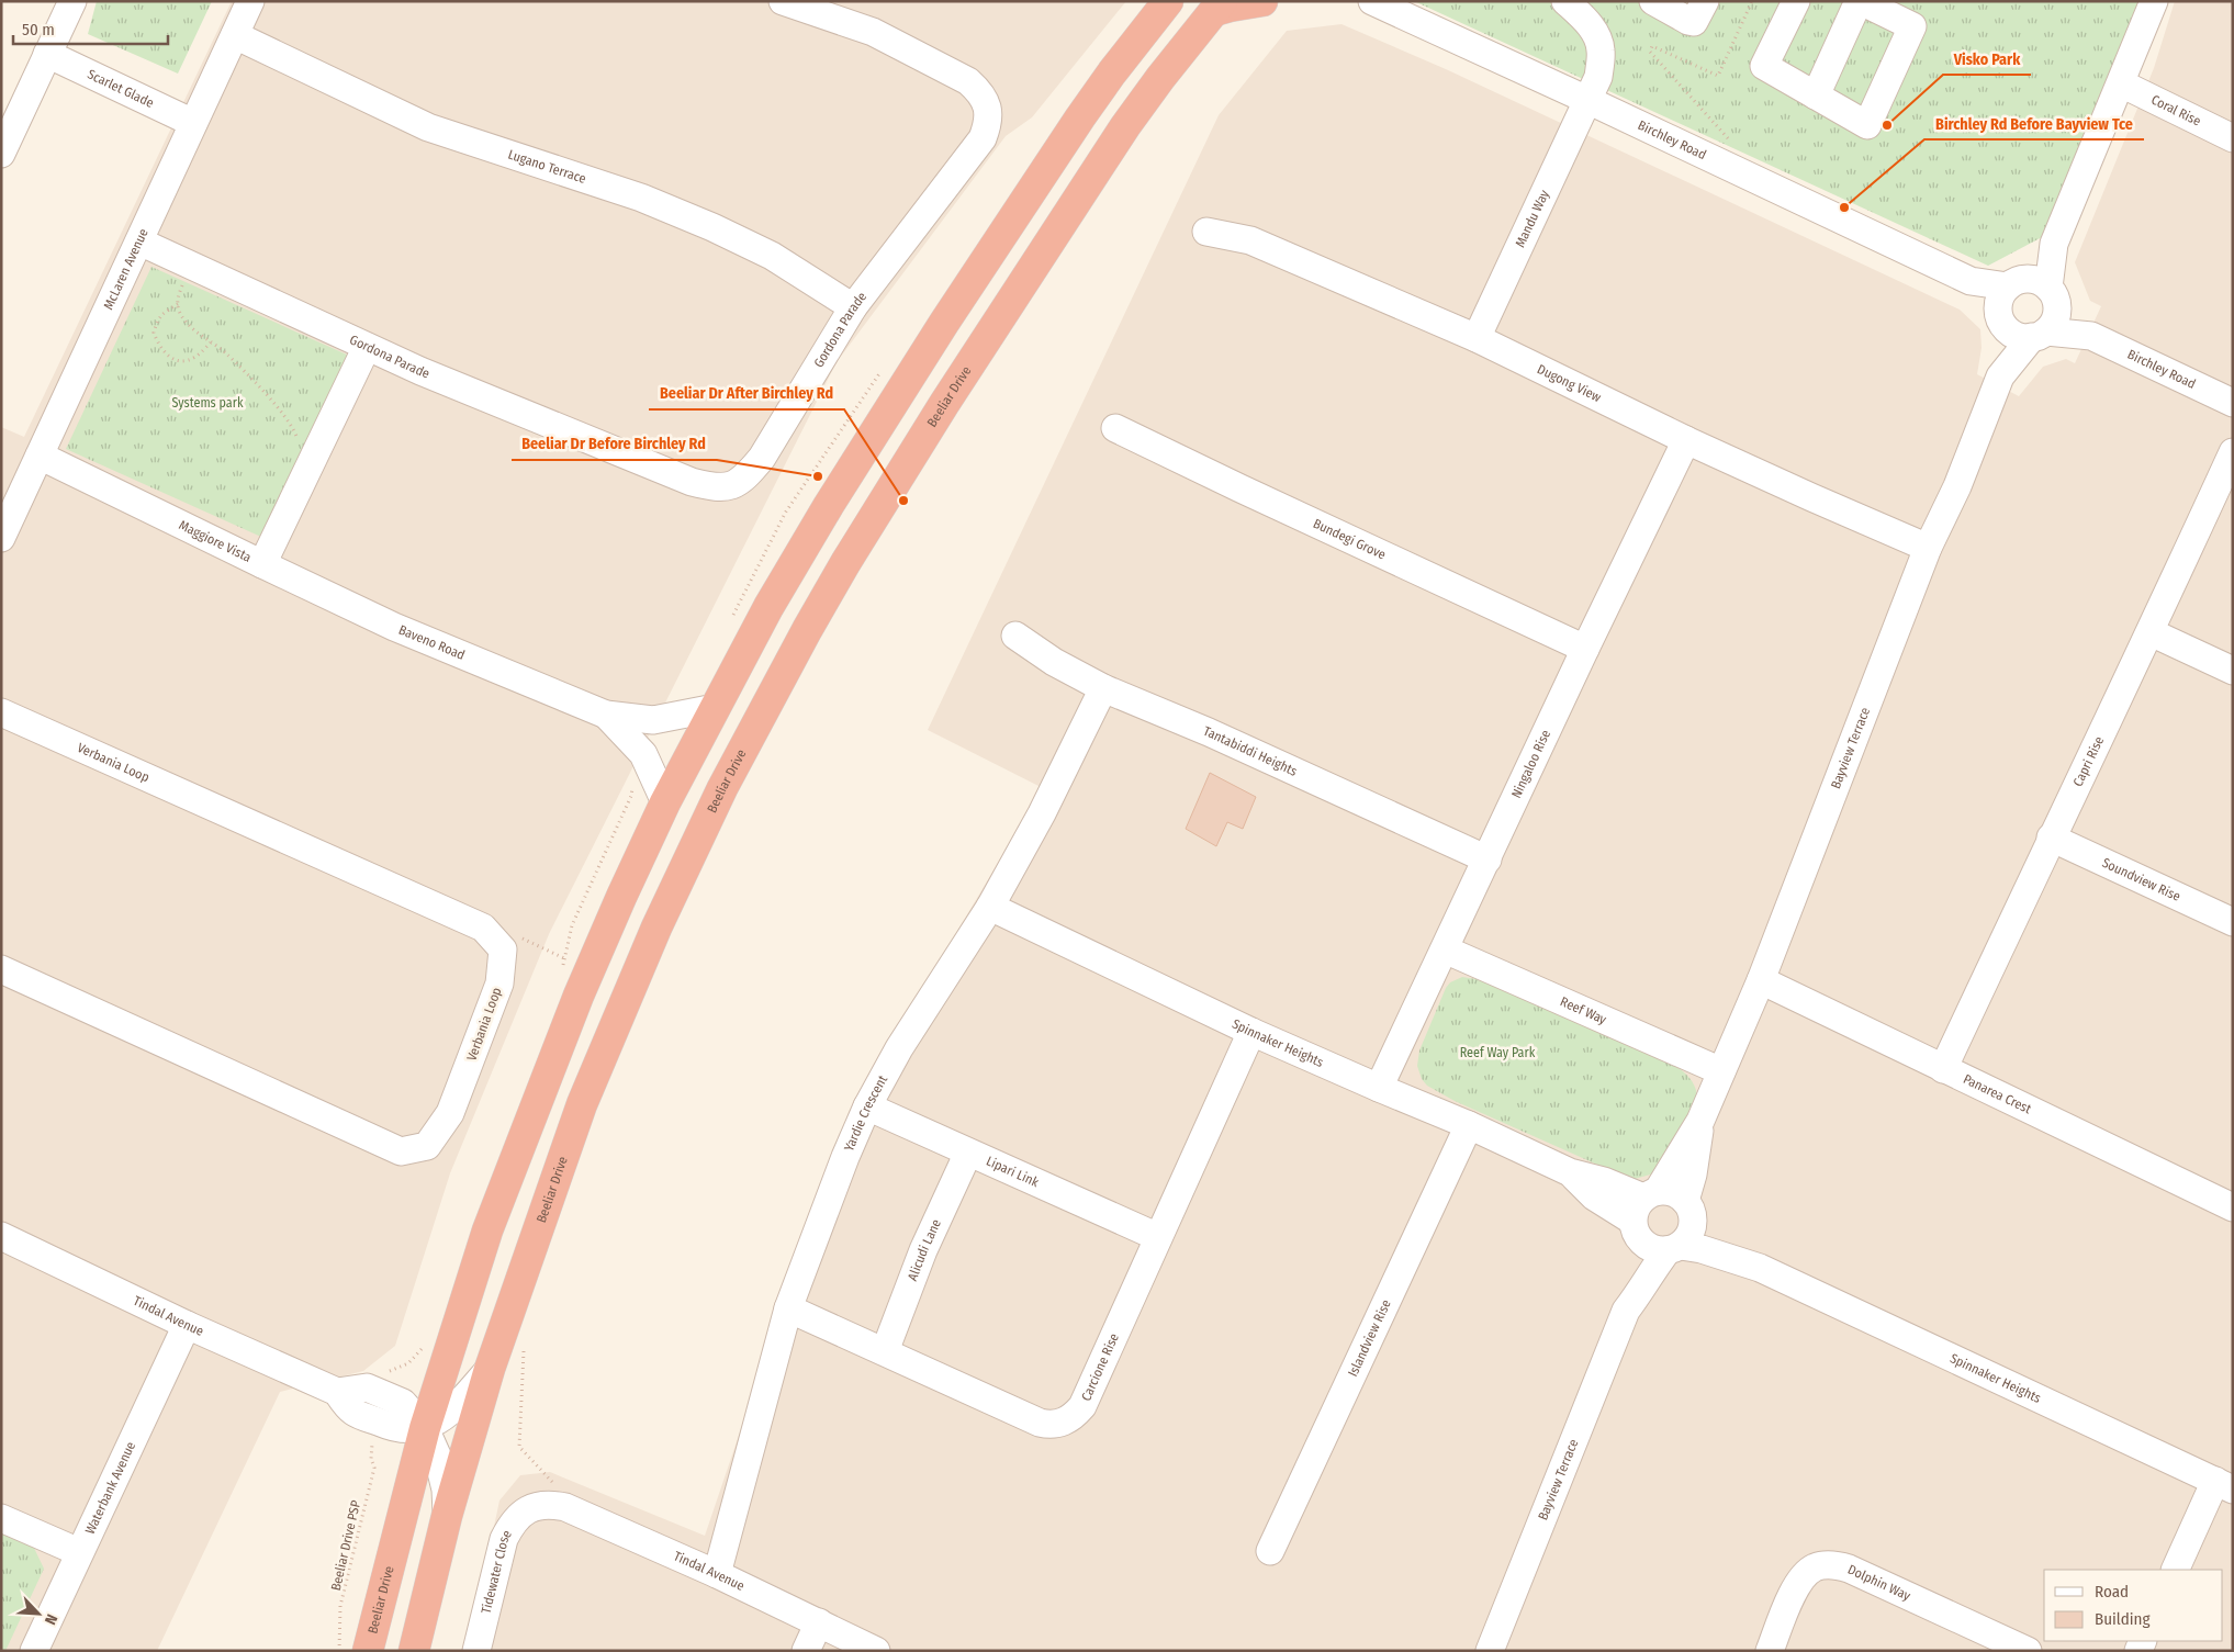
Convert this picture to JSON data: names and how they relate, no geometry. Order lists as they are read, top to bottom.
{
  "streets": {
    "highway": ["Beeliar Drive"],
    "street": [
      "Scarlet Glade",
      "Coral Rise",
      "Birchley Road",
      "Lugano Terrace",
      "Mandu Way",
      "McLaren Avenue",
      "Gordona Parade",
      "Dugong View",
      "Bundegi Grove",
      "Maggiore Vista",
      "Baveno Road",
      "Bayview Terrace",
      "Tantabiddi Heights",
      "Capri Rise",
      "Verbania Loop",
      "Ningaloo Rise",
      "Soundview Rise",
      "Reef Way",
      "Spinnaker Heights",
      "Panarea Crest",
      "Yardie Crescent",
      "Lipari Link",
      "Alicudi Lane",
      "Tindal Avenue",
      "Islandview Rise",
      "Carcione Rise",
      "Waterbank Avenue",
      "Tidewater Close",
      "Dolphin Way"
    ],
    "path": ["Beeliar Drive PSP"]
  },
  "crossings": [
    ["Scarlet Glade", "McLaren Avenue"],
    ["Birchley Road", "Mandu Way"],
    ["Birchley Road", "Bayview Terrace"],
    ["Lugano Terrace", "McLaren Avenue"],
    ["Lugano Terrace", "Gordona Parade"],
    ["Mandu Way", "Dugong View"],
    ["McLaren Avenue", "Gordona Parade"],
    ["McLaren Avenue", "Maggiore Vista"],
    ["Gordona Parade", "Maggiore Vista"],
    ["Dugong View", "Bayview Terrace"],
    ["Dugong View", "Ningaloo Rise"],
    ["Beeliar Drive", "Baveno Road"],
    ["Beeliar Drive", "Tindal Avenue"],
    ["Bundegi Grove", "Ningaloo Rise"],
    ["Maggiore Vista", "Baveno Road"],
    ["Bayview Terrace", "Reef Way"],
    ["Bayview Terrace", "Spinnaker Heights"],
    ["Bayview Terrace", "Panarea Crest"],
    ["Tantabiddi Heights", "Ningaloo Rise"],
    ["Tantabiddi Heights", "Yardie Crescent"],
    ["Capri Rise", "Soundview Rise"],
    ["Capri Rise", "Panarea Crest"],
    ["Ningaloo Rise", "Reef Way"],
    ["Ningaloo Rise", "Spinnaker Heights"],
    ["Spinnaker Heights", "Yardie Crescent"],
    ["Spinnaker Heights", "Islandview Rise"],
    ["Spinnaker Heights", "Carcione Rise"],
    ["Yardie Crescent", "Lipari Link"],
    ["Yardie Crescent", "Tindal Avenue"],
    ["Yardie Crescent", "Carcione Rise"],
    ["Lipari Link", "Alicudi Lane"],
    ["Lipari Link", "Carcione Rise"],
    ["Alicudi Lane", "Carcione Rise"],
    ["Tindal Avenue", "Waterbank Avenue"],
    ["Tindal Avenue", "Tidewater Close"]
  ],
  "parks": ["Systems park", "Reef Way Park"],
  "places": [
    "Visko Park",
    "Birchley Rd Before Bayview Tce",
    "Beeliar Dr Before Birchley Rd",
    "Beeliar Dr After Birchley Rd"
  ],
  "legend": ["Road", "Building"],
  "scale_bar": "50 m",
  "north": "bottom right"
}
